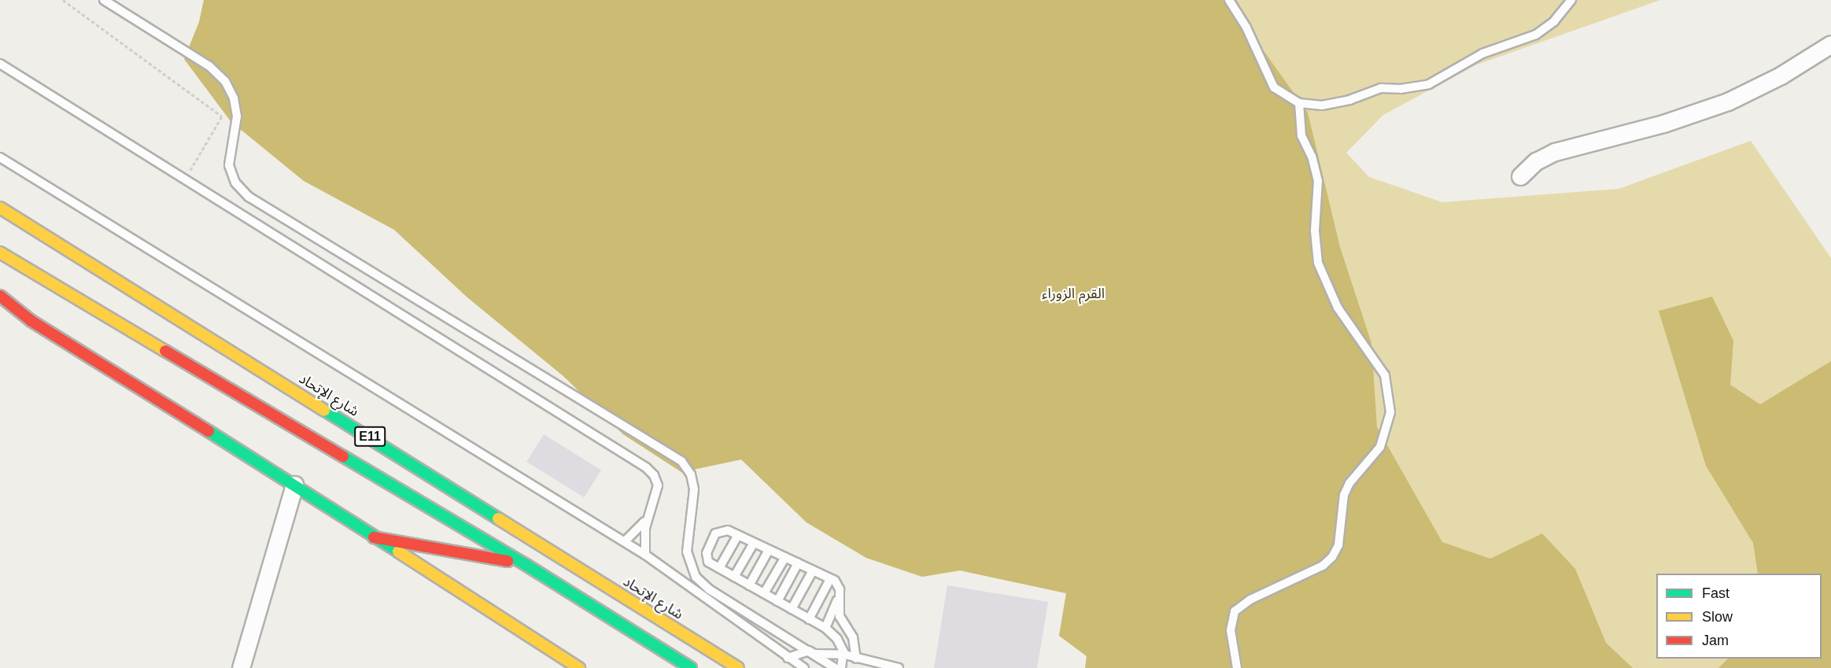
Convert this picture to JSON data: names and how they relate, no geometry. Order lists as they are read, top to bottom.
{
  "streets": {
    "main road": ["شارع الإتحاد", "E11"]
  },
  "parks": ["القرم الزوراء"],
  "legend": ["Fast", "Slow", "Jam"]
}
